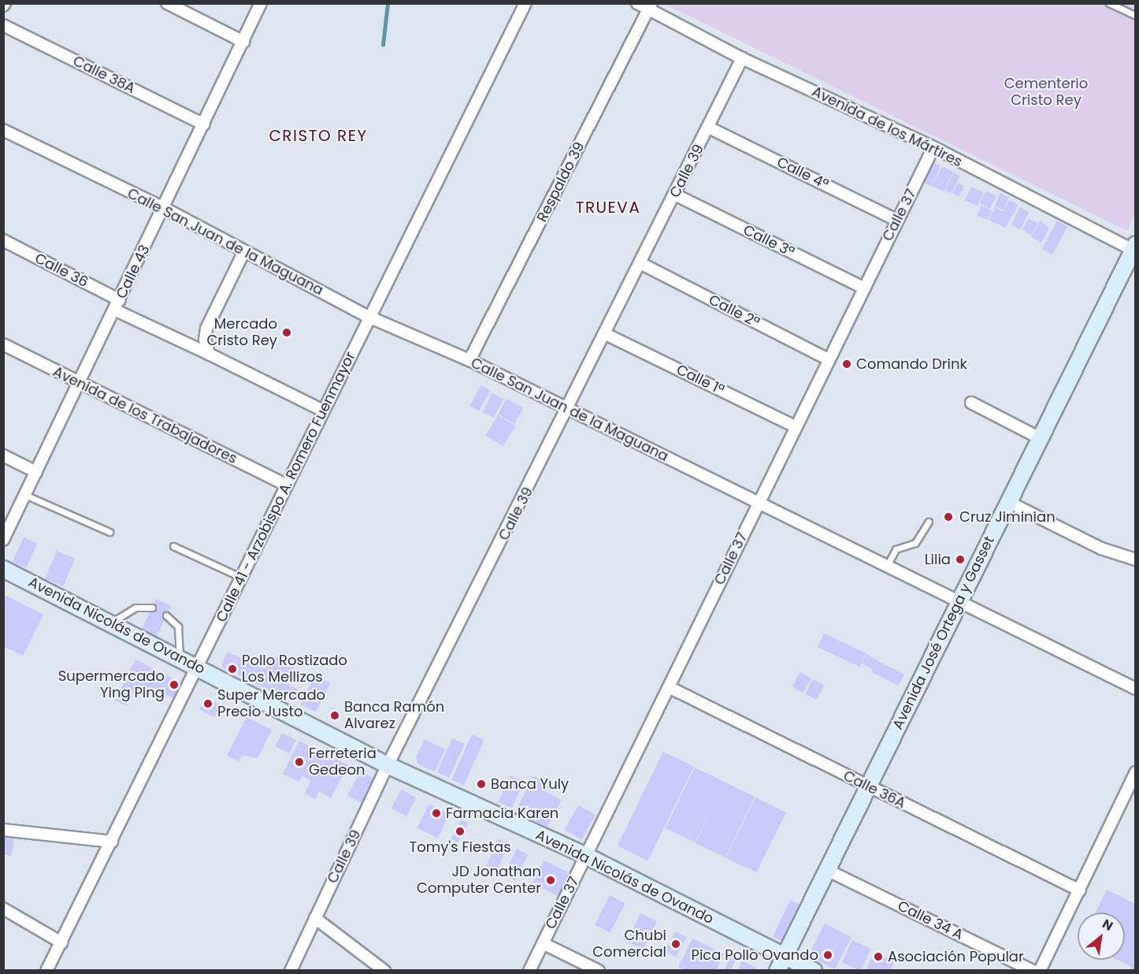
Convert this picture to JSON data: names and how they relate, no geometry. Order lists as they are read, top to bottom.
{
  "streets": {
    "street": [
      "Calle 38A",
      "Avenida de los Mártires",
      "Calle 39",
      "Calle 4ª",
      "Respaldo 39",
      "Calle 37",
      "Calle 3ª",
      "Calle San Juan de la Maguana",
      "Calle 36",
      "Calle 43",
      "Calle 2ª",
      "Calle 1ª",
      "Avenida de los Trabajadores",
      "Calle 41 - Arzobispo A. Romero Fuenmayor",
      "Avenida Nicolás de Ovando",
      "Avenida José Ortega y Gasset",
      "Calle 36A",
      "Calle 34 A"
    ]
  },
  "crossings": [
    ["Calle 38A", "Calle 43"],
    ["Avenida de los Mártires", "Calle 39"],
    ["Avenida de los Mártires", "Respaldo 39"],
    ["Avenida de los Mártires", "Calle 37"],
    ["Avenida de los Mártires", "Avenida José Ortega y Gasset"],
    ["Calle 39", "Calle 4ª"],
    ["Calle 39", "Calle 3ª"],
    ["Calle 39", "Calle San Juan de la Maguana"],
    ["Calle 39", "Calle 2ª"],
    ["Calle 39", "Calle 1ª"],
    ["Calle 39", "Avenida Nicolás de Ovando"],
    ["Calle 4ª", "Calle 37"],
    ["Respaldo 39", "Calle San Juan de la Maguana"],
    ["Calle 37", "Calle 3ª"],
    ["Calle 37", "Calle San Juan de la Maguana"],
    ["Calle 37", "Calle 2ª"],
    ["Calle 37", "Calle 1ª"],
    ["Calle 37", "Avenida Nicolás de Ovando"],
    ["Calle 37", "Calle 36A"],
    ["Calle San Juan de la Maguana", "Calle 43"],
    ["Calle San Juan de la Maguana", "Calle 41 - Arzobispo A. Romero Fuenmayor"],
    ["Calle San Juan de la Maguana", "Avenida José Ortega y Gasset"],
    ["Calle 36", "Calle 43"],
    ["Calle 36", "Calle 41 - Arzobispo A. Romero Fuenmayor"],
    ["Calle 43", "Avenida de los Trabajadores"],
    ["Avenida de los Trabajadores", "Calle 41 - Arzobispo A. Romero Fuenmayor"],
    ["Calle 41 - Arzobispo A. Romero Fuenmayor", "Avenida Nicolás de Ovando"],
    ["Avenida Nicolás de Ovando", "Avenida José Ortega y Gasset"],
    ["Avenida José Ortega y Gasset", "Calle 36A"],
    ["Avenida José Ortega y Gasset", "Calle 34 A"]
  ],
  "districts": ["CRISTO REY", "TRUEVA"],
  "parks": ["Cementerio Cristo Rey"],
  "places": [
    "Mercado Cristo Rey",
    "Comando Drink",
    "Cruz Jiminian",
    "Lilia",
    "Pollo Rostizado Los Mellizos",
    "Supermercado Ying Ping",
    "Super Mercado Precio Justo",
    "Banca Ramón Alvarez",
    "Ferreteria Gedeon",
    "Banca Yuly",
    "Farmacia Karen",
    "Tomy's Fiestas",
    "JD Jonathan Computer Center",
    "Chubi Comercial",
    "Pica Pollo Ovando",
    "Asociación Popular"
  ],
  "north": "top right"
}
